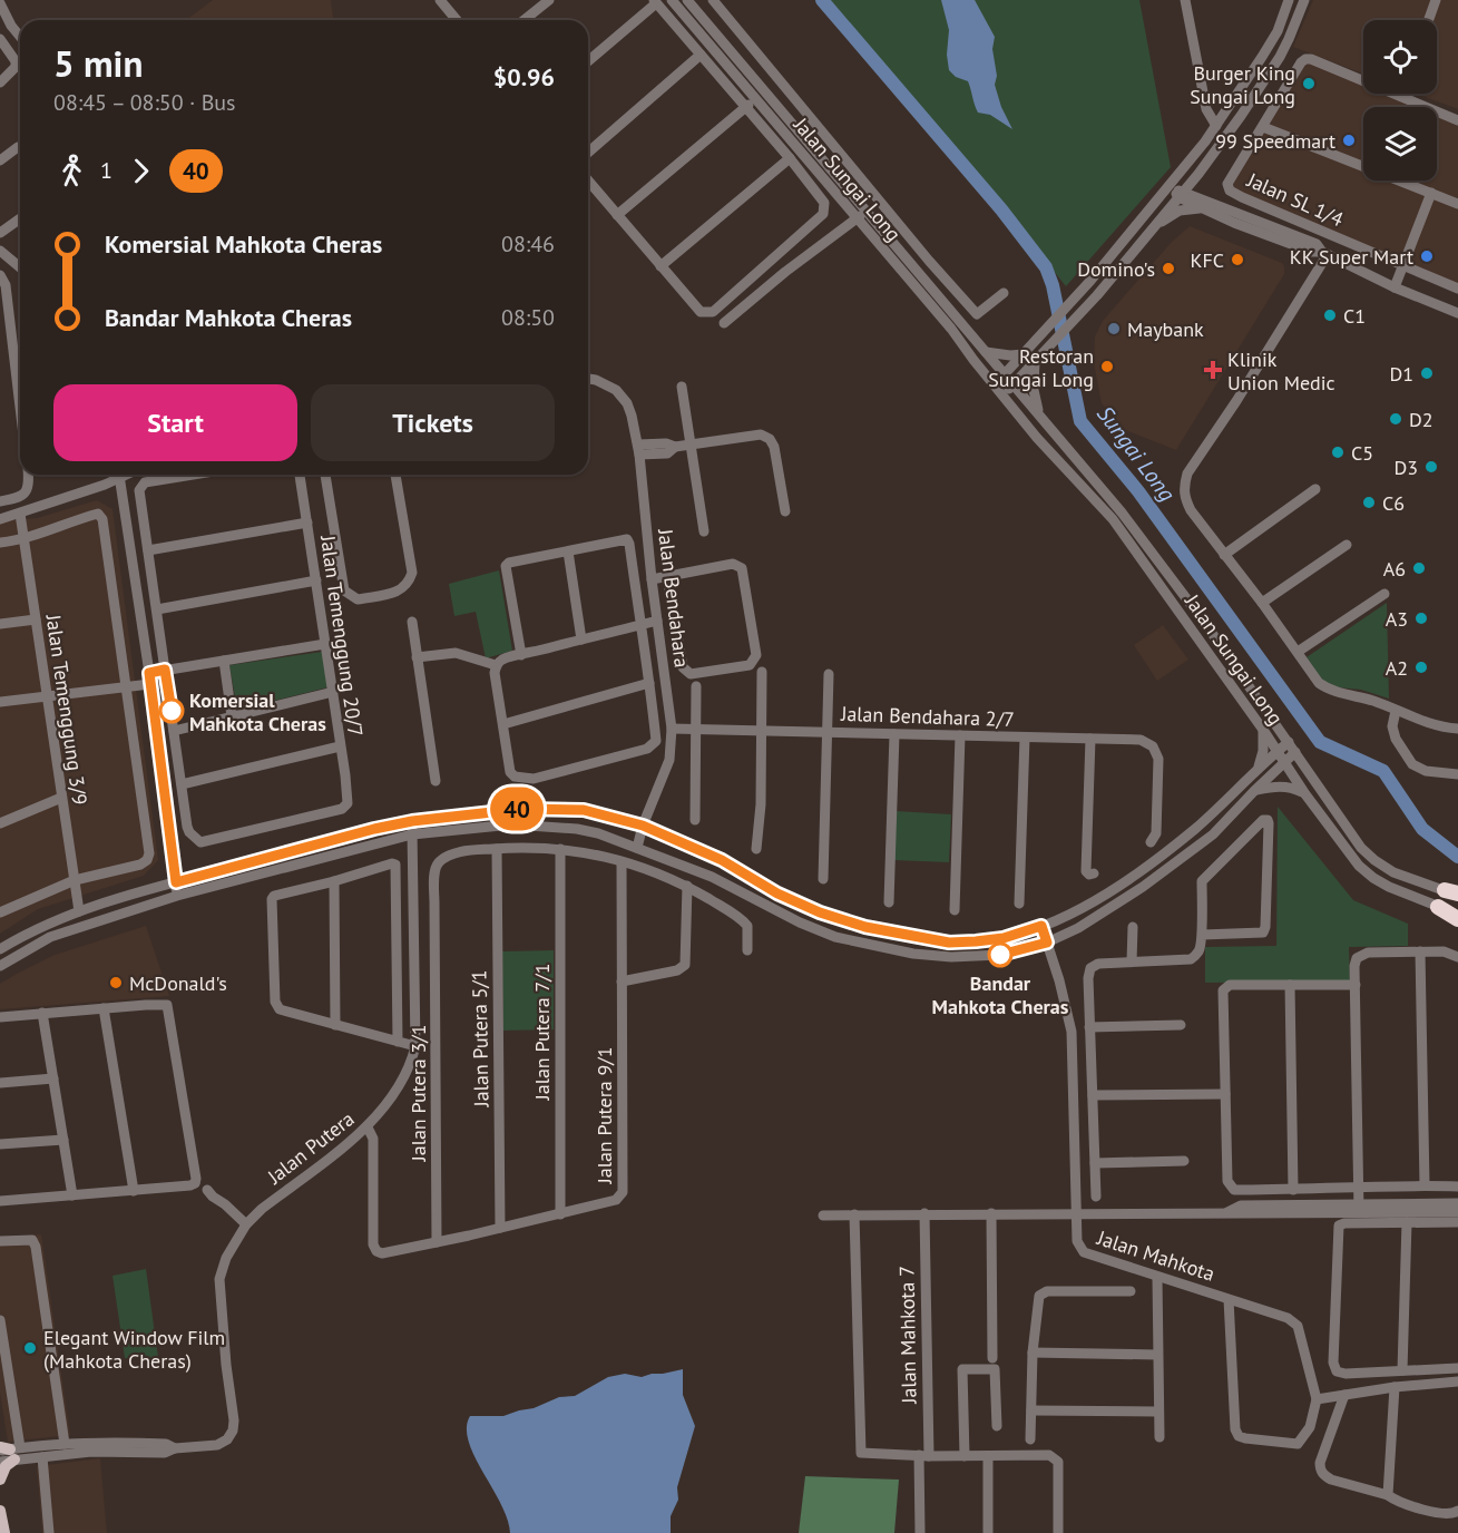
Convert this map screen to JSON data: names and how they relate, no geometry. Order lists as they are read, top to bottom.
{
  "streets": {
    "street": [
      "Jalan Sungai Long",
      "Jalan SL 1/4",
      "Jalan Bendahara",
      "Jalan Temenggung 20/7",
      "Jalan Temenggung 3/9",
      "Jalan Bendahara 2/7",
      "Jalan Putera 7/1",
      "Jalan Putera 5/1",
      "Jalan Putera 3/1",
      "Jalan Putera 9/1",
      "Jalan Putera",
      "Jalan Mahkota",
      "Jalan Mahkota 7"
    ]
  },
  "crossings": [
    ["Jalan Bendahara", "Jalan Bendahara 2/7"],
    ["Jalan Putera 7/1", "Jalan Putera 3/1"],
    ["Jalan Putera 7/1", "Jalan Putera 9/1"],
    ["Jalan Putera 5/1", "Jalan Putera 3/1"],
    ["Jalan Putera 5/1", "Jalan Putera 9/1"],
    ["Jalan Putera 3/1", "Jalan Putera 9/1"],
    ["Jalan Putera 9/1", "Jalan Putera"]
  ],
  "water": ["Sungai Long"],
  "places": {
    "other": [
      "Burger King Sungai Long",
      "99 Speedmart",
      "KK Super Mart",
      "KFC",
      "Domino's",
      "C1",
      "Maybank",
      "Restoran Sungai Long",
      "D1",
      "D2",
      "C5",
      "D3",
      "C6",
      "A6",
      "A3",
      "A2",
      "Komersial Mahkota Cheras",
      "Bandar Mahkota Cheras",
      "McDonald's",
      "Elegant Window Film (Mahkota Cheras)"
    ],
    "health": ["Klinik Union Medic"]
  },
  "lines": ["bus line 40"],
  "page": {
    "on_map": "40",
    "heading": ["5 min", "08:45 – 08:50 · Bus", "$0.96"],
    "legs": ["1", "40"],
    "list": [
      {
        "name": "Komersial Mahkota Cheras",
        "value": "08:46"
      },
      {
        "name": "Bandar Mahkota Cheras",
        "value": "08:50"
      }
    ],
    "buttons": ["Start", "Tickets"]
  }
}
